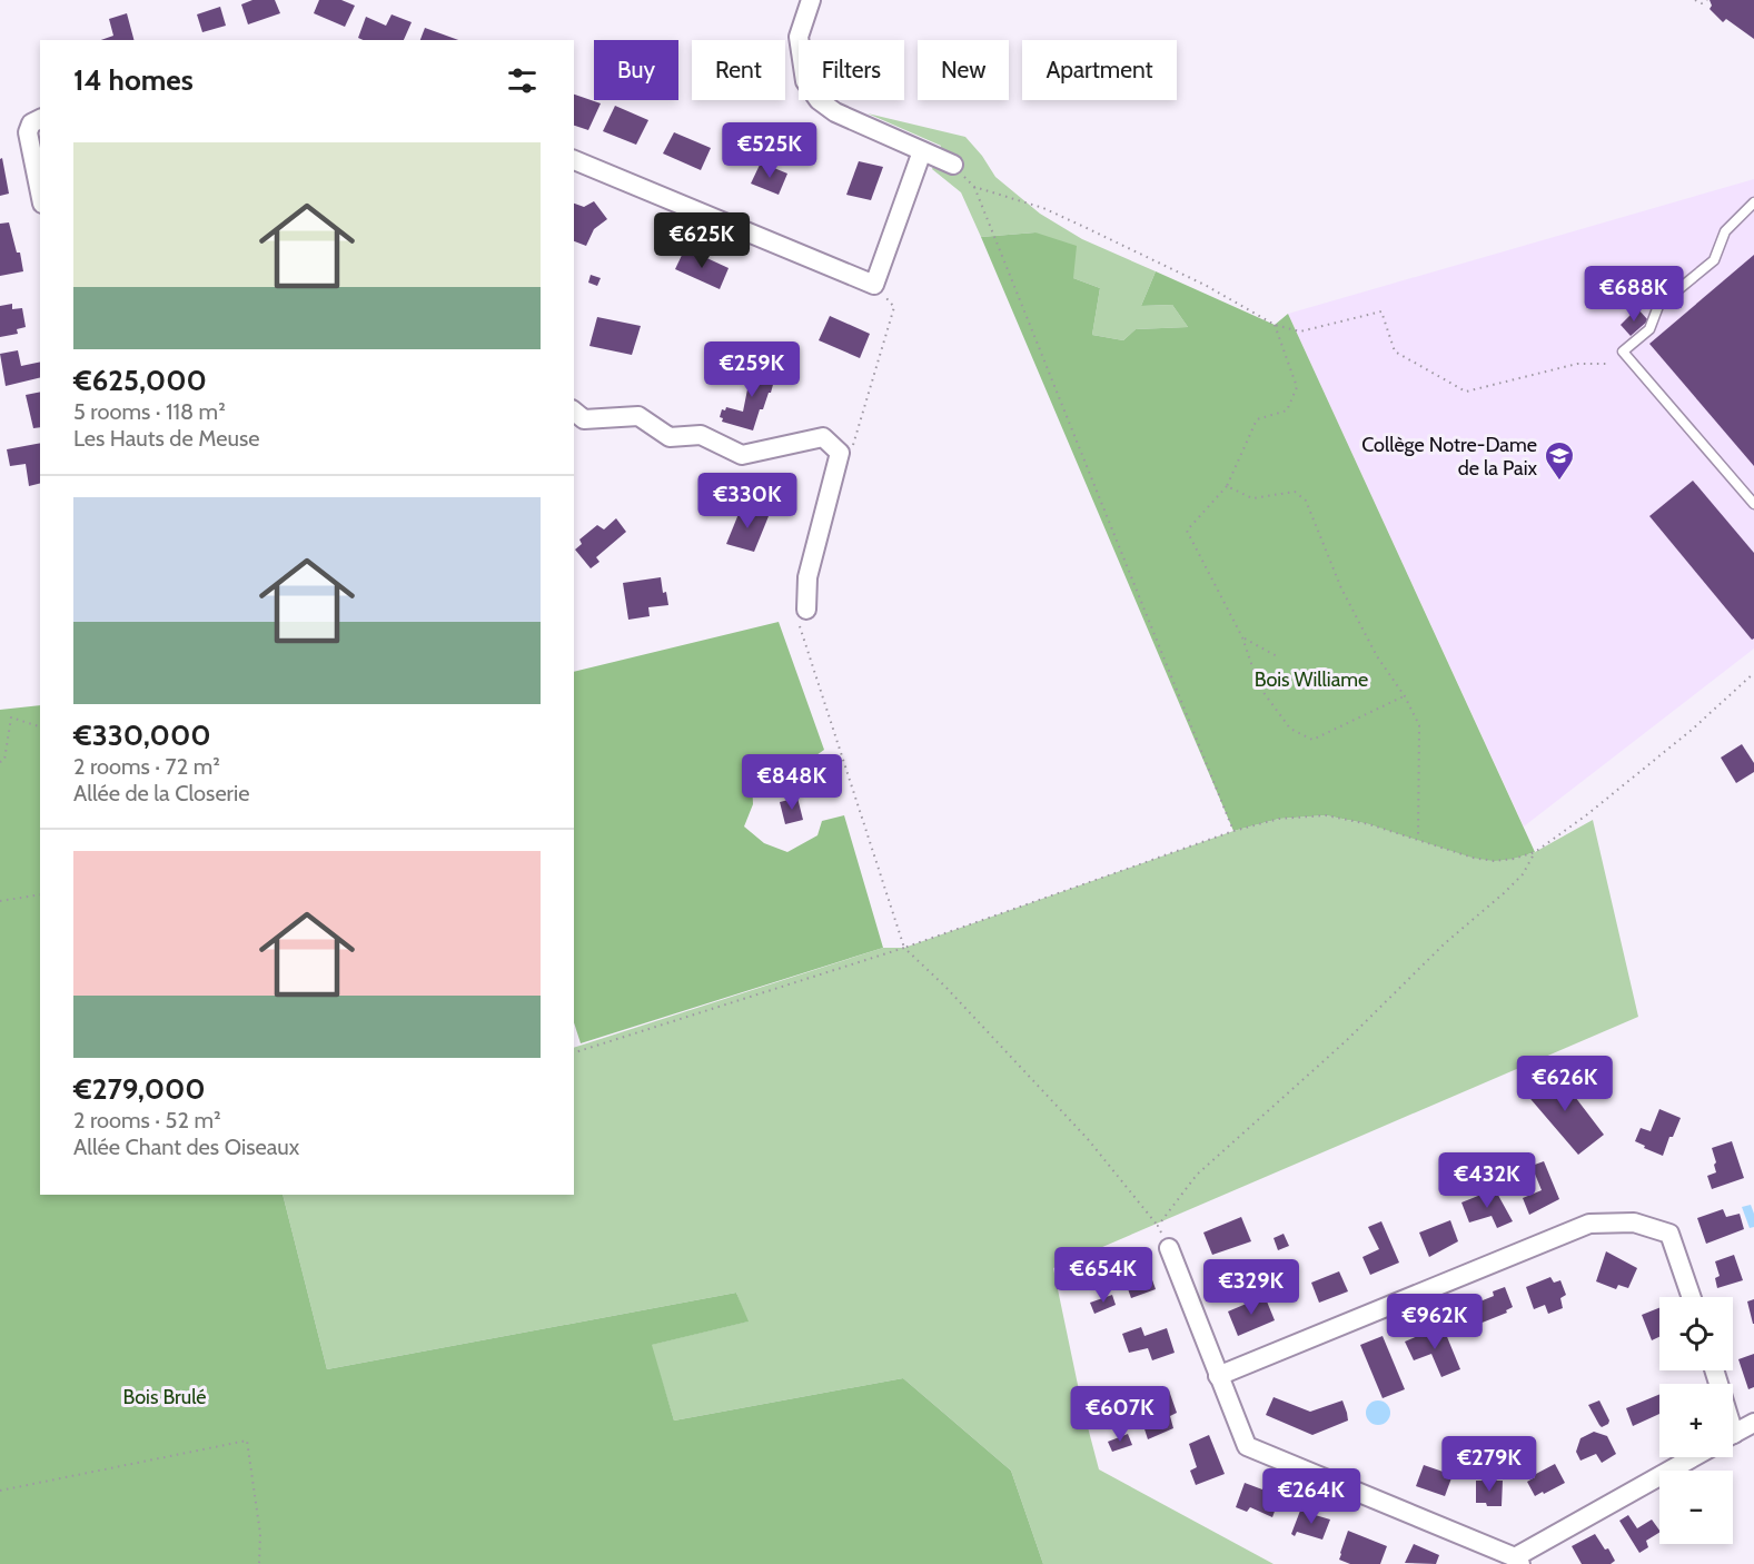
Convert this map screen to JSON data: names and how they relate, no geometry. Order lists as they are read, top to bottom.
{
  "parks": ["Bois Williame", "Bois Brulé"],
  "places": {
    "school or university": ["Collège Notre-Dame de la Paix"]
  },
  "page": {
    "chip": [
      "Buy",
      "Rent",
      "Filters",
      "New",
      "Apartment"
    ],
    "heading": "14 homes",
    "list": [
      {
        "name": "€625,000",
        "note": "5 rooms · 118 m² · Les Hauts de Meuse"
      },
      {
        "name": "€330,000",
        "note": "2 rooms · 72 m² · Allée de la Closerie"
      },
      {
        "name": "€279,000",
        "note": "2 rooms · 52 m² · Allée Chant des Oiseaux"
      }
    ],
    "price": [
      "€525K",
      "€625K",
      "€688K",
      "€259K",
      "€330K",
      "€848K",
      "€626K",
      "€432K",
      "€654K",
      "€329K",
      "€962K",
      "€607K",
      "€279K",
      "€264K"
    ],
    "map_buttons": ["+", "−"]
  }
}
